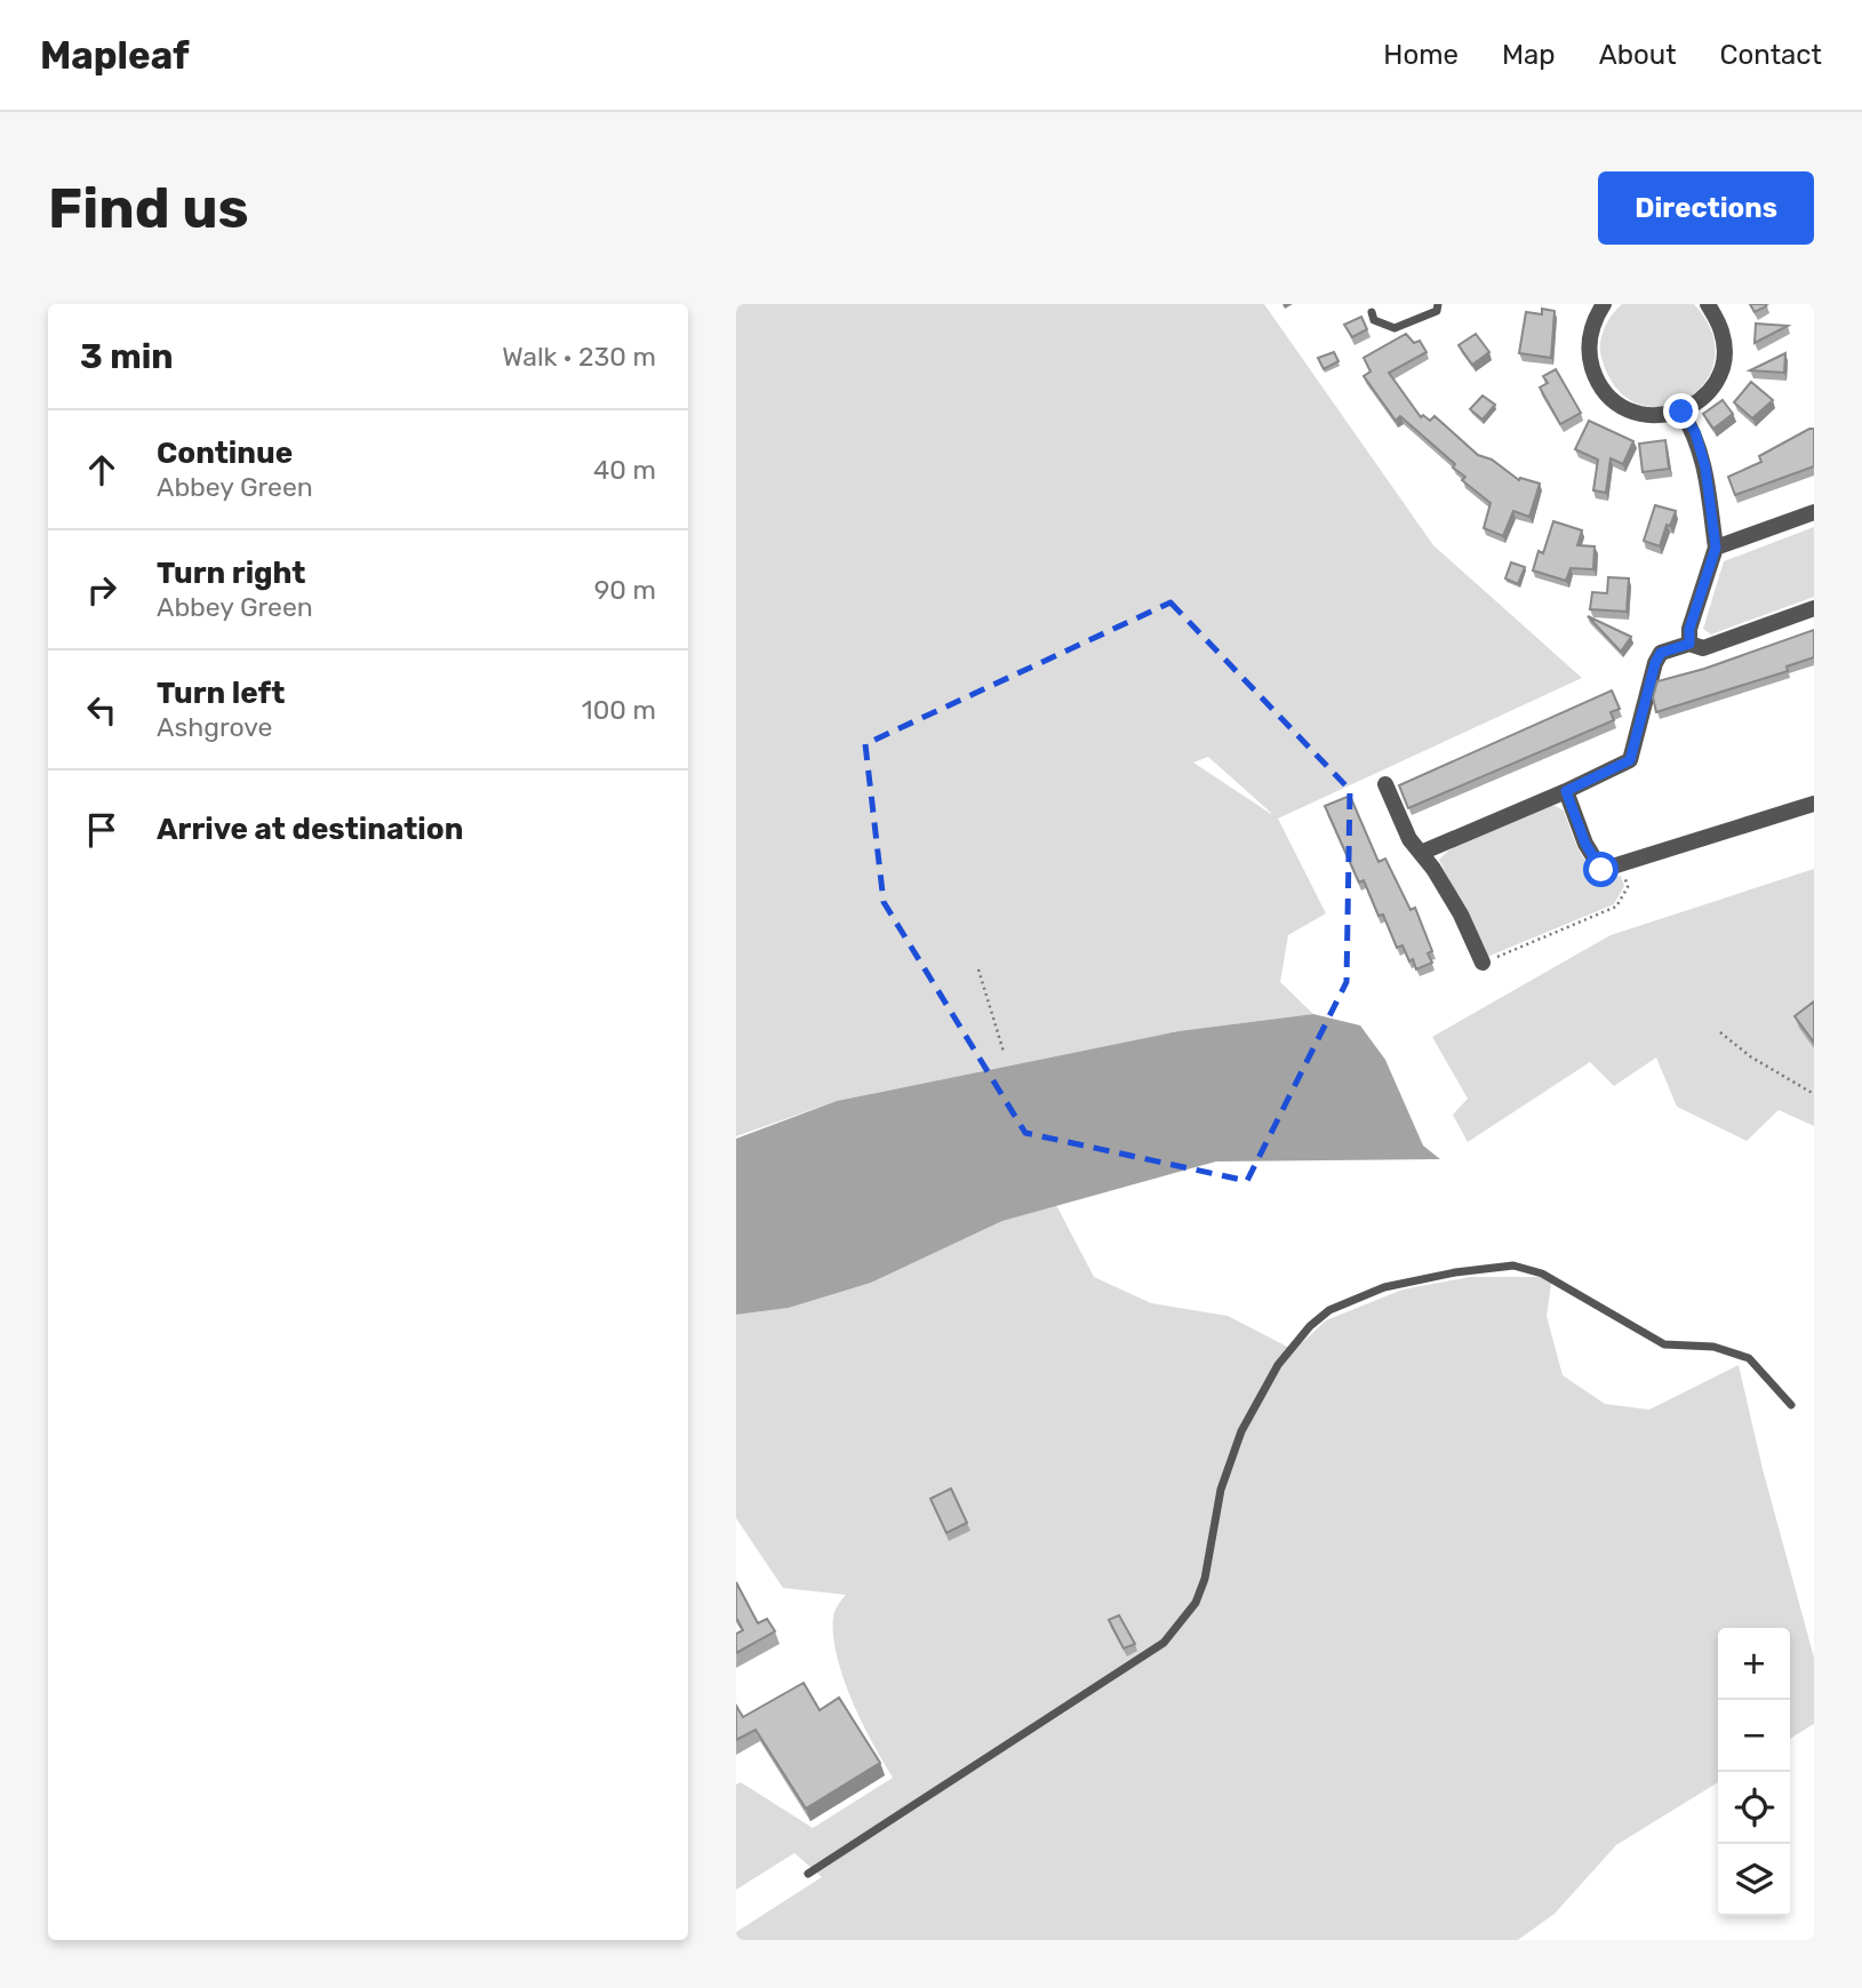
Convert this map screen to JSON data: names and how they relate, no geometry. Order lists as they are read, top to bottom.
{
  "page": {
    "header": "Mapleaf",
    "nav": [
      "Home",
      "Map",
      "About",
      "Contact"
    ],
    "buttons": "Directions",
    "title": "Find us",
    "heading": ["3 min", "Walk · 230 m"],
    "list": [
      ["Continue", "Abbey Green", "40 m"],
      ["Turn right", "Abbey Green", "90 m"],
      ["Turn left", "Ashgrove", "100 m"],
      "Arrive at destination"
    ],
    "map_buttons": ["+", "−"]
  }
}
